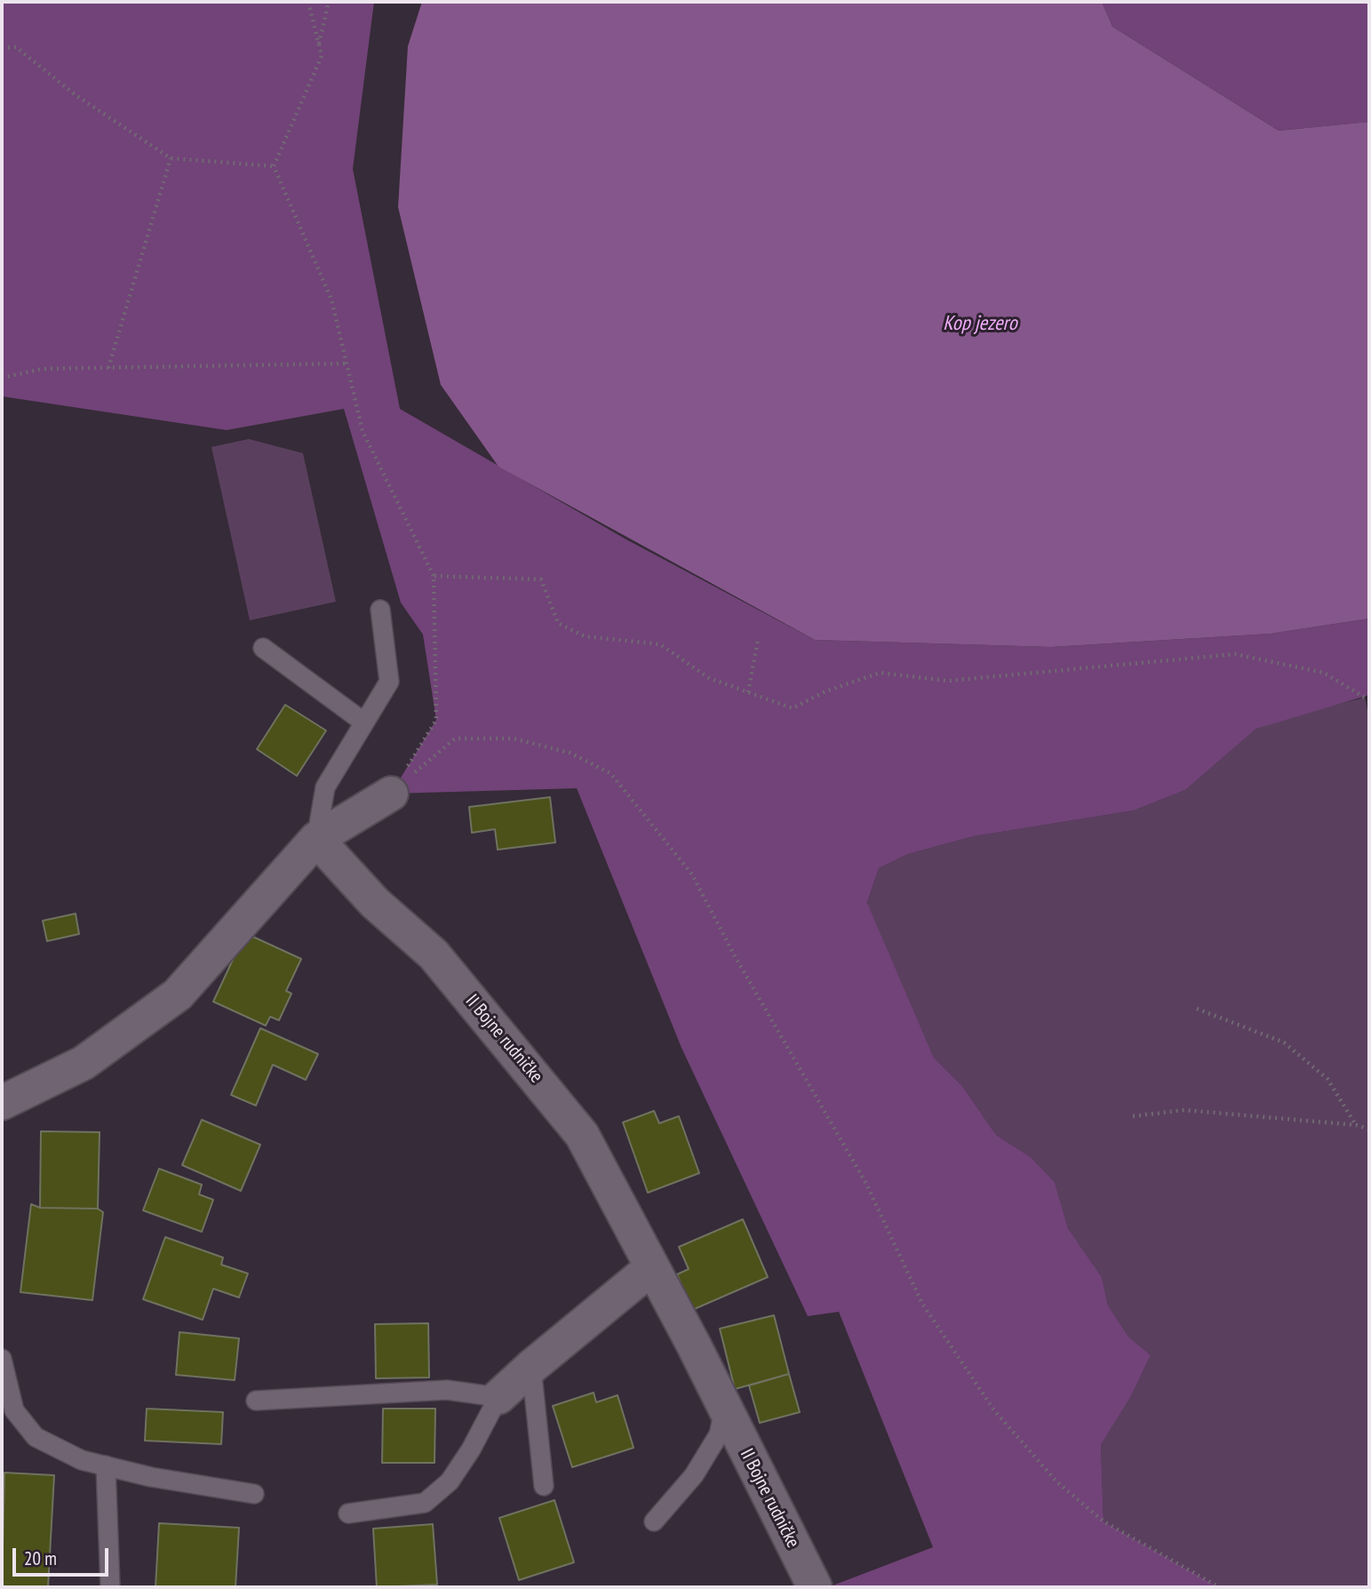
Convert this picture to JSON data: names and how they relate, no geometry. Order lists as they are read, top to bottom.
{
  "streets": {
    "street": ["II Bojne rudničke"]
  },
  "water": ["Kop jezero"],
  "scale_bar": "20 m"
}
